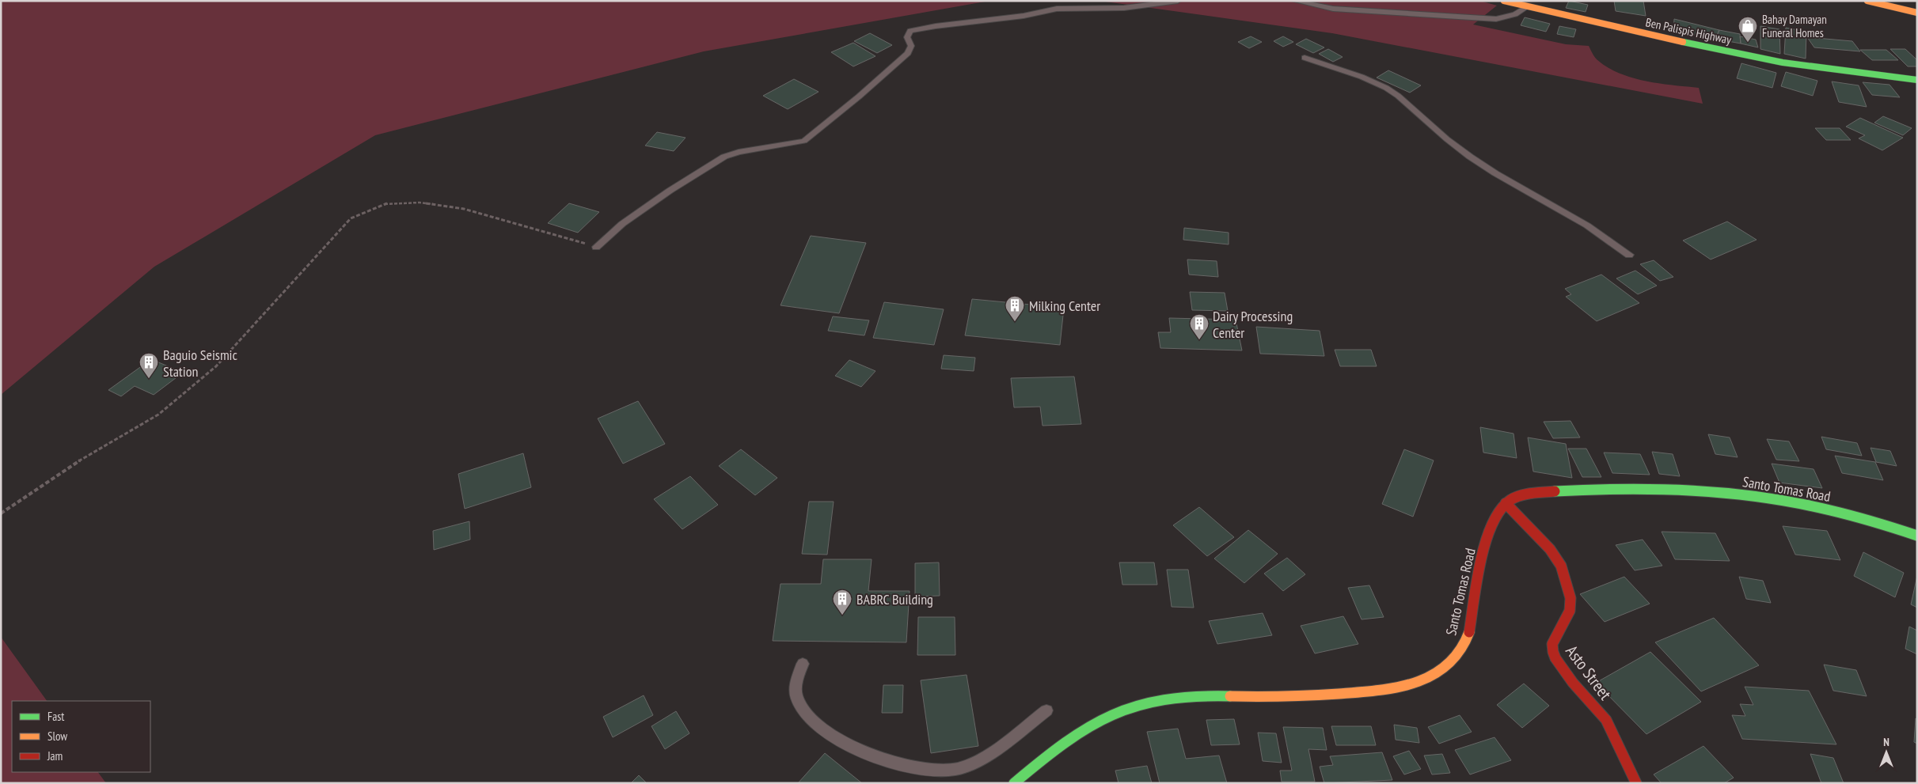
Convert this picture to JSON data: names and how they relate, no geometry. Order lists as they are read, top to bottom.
{
  "streets": {
    "street": ["Ben Palispis Highway", "Santo Tomas Road", "Asto Street"]
  },
  "crossings": [
    ["Santo Tomas Road", "Asto Street"]
  ],
  "places": {
    "shop": ["Bahay Damayan Funeral Homes"],
    "building": [
      "Milking Center",
      "Dairy Processing Center",
      "Baguio Seismic Station",
      "BABRC Building"
    ]
  },
  "legend": ["Fast", "Slow", "Jam"],
  "north": "top"
}
